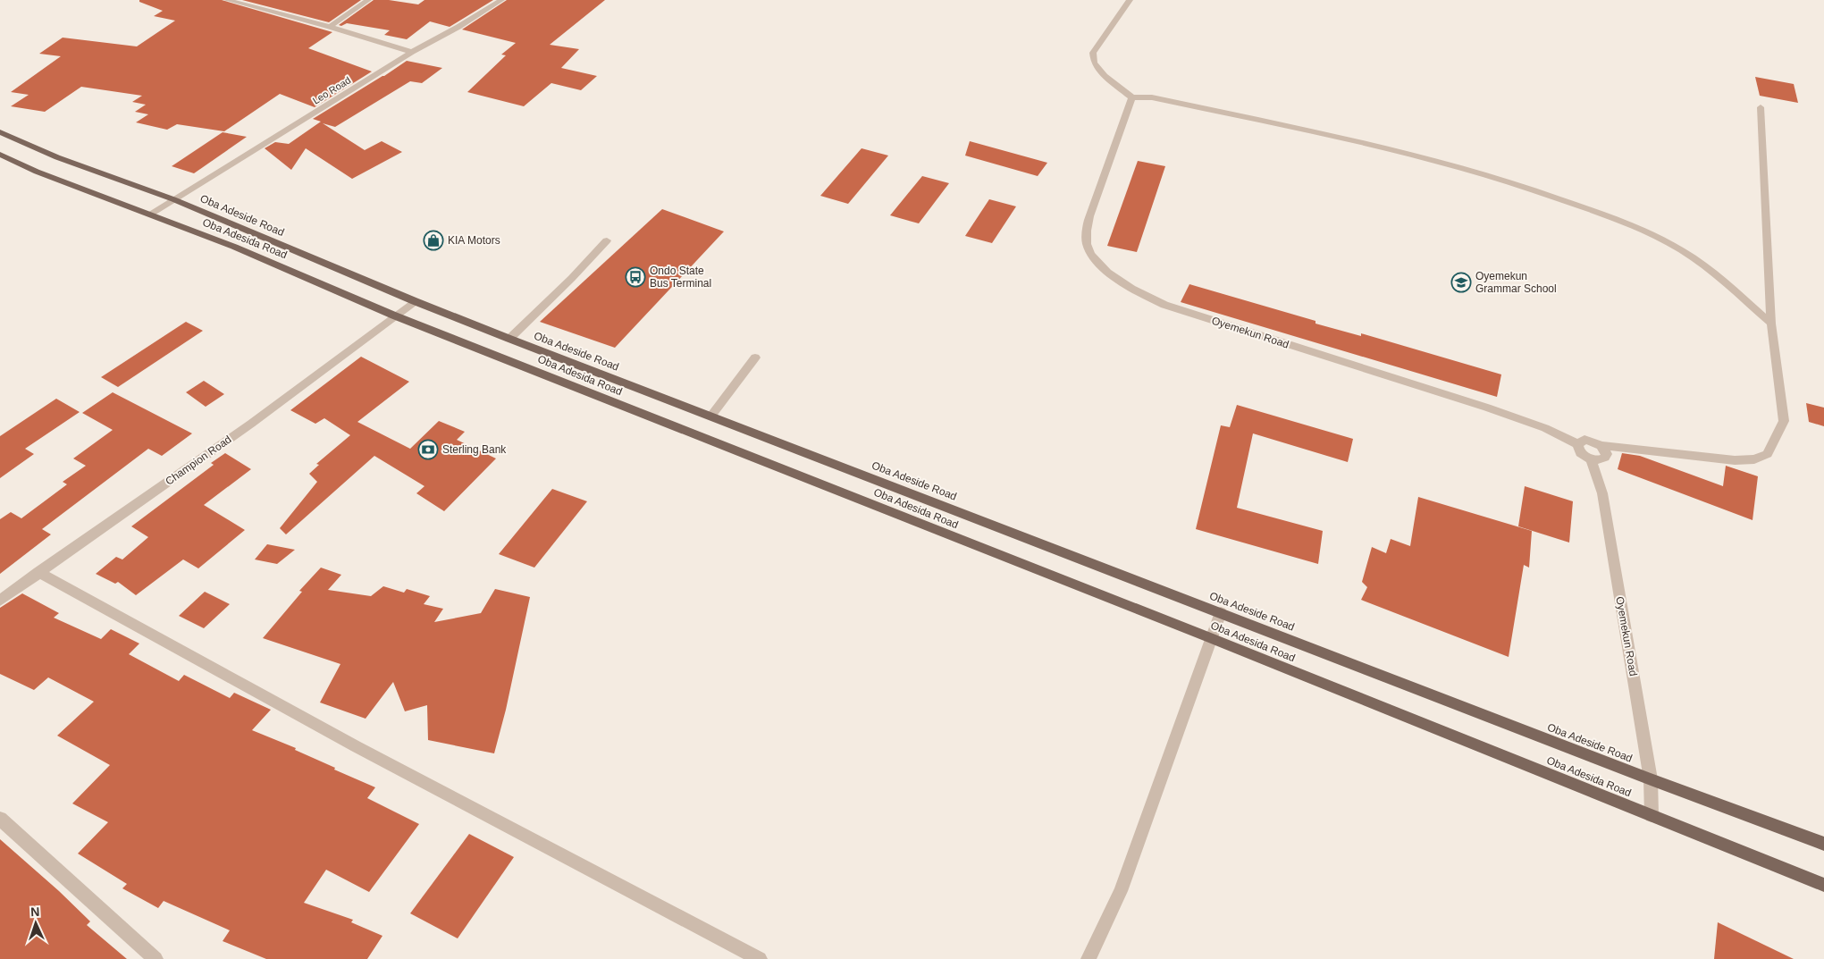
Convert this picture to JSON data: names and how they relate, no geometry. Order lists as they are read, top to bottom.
{
  "streets": {
    "main road": ["Oba Adeside Road", "Oba Adesida Road"],
    "street": ["Leo Road", "Oyemekun Road", "Champion Road"]
  },
  "crossings": [
    ["Leo Road", "Oba Adeside Road"],
    ["Leo Road", "Oba Adesida Road"],
    ["Oba Adeside Road", "Oyemekun Road"],
    ["Oba Adeside Road", "Champion Road"],
    ["Oba Adesida Road", "Oyemekun Road"],
    ["Oba Adesida Road", "Champion Road"]
  ],
  "places": {
    "shop": ["KIA Motors"],
    "bus stop": ["Ondo State Bus Terminal"],
    "school or university": ["Oyemekun Grammar School"],
    "bank": ["Sterling Bank"]
  },
  "north": "top"
}
